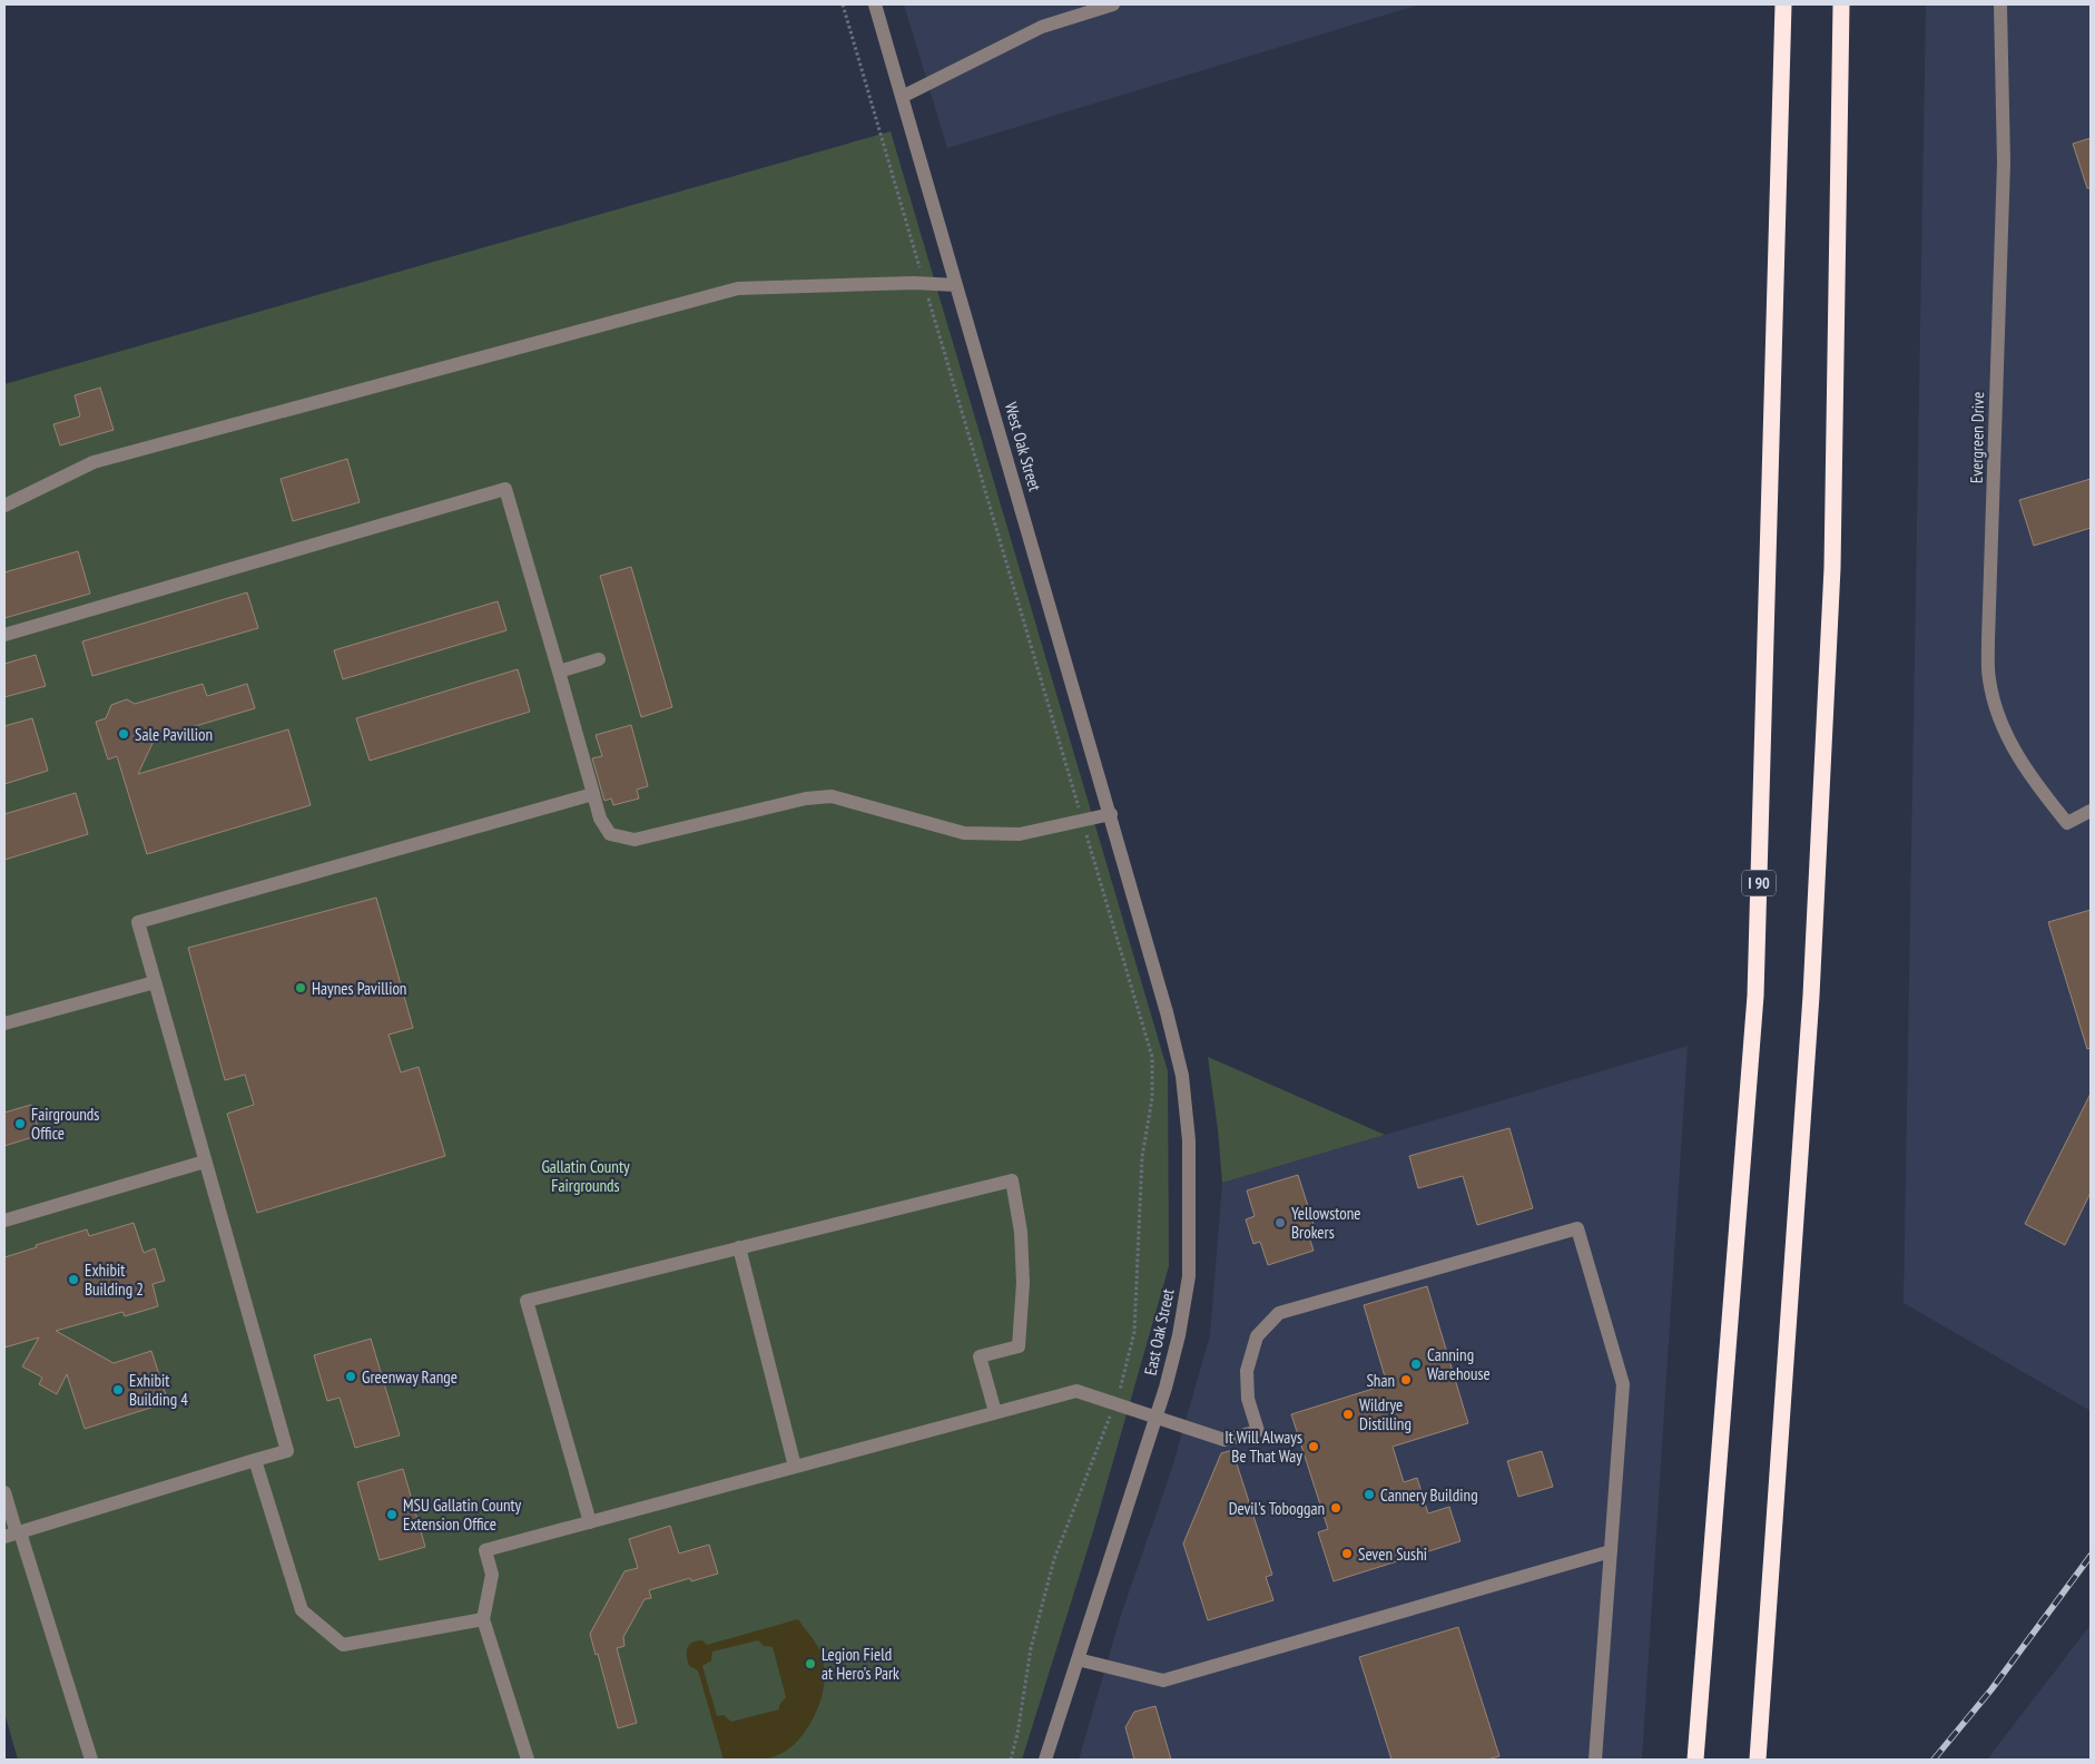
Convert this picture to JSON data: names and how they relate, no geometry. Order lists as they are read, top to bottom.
{
  "streets": {
    "highway": ["I 90"],
    "street": ["Evergreen Drive", "West Oak Street", "East Oak Street"]
  },
  "crossings": [
    ["West Oak Street", "East Oak Street"]
  ],
  "parks": ["Gallatin County Fairgrounds"],
  "places": [
    "Sale Pavillion",
    "Haynes Pavillion",
    "Fairgrounds Office",
    "Yellowstone Brokers",
    "Exhibit Building 2",
    "Canning Warehouse",
    "Greenway Range",
    "Shan",
    "Exhibit Building 4",
    "Wildrye Distilling",
    "It Will Always Be That Way",
    "Cannery Building",
    "Devil's Toboggan",
    "MSU Gallatin County Extension Office",
    "Seven Sushi",
    "Legion Field at Hero's Park"
  ]
}
